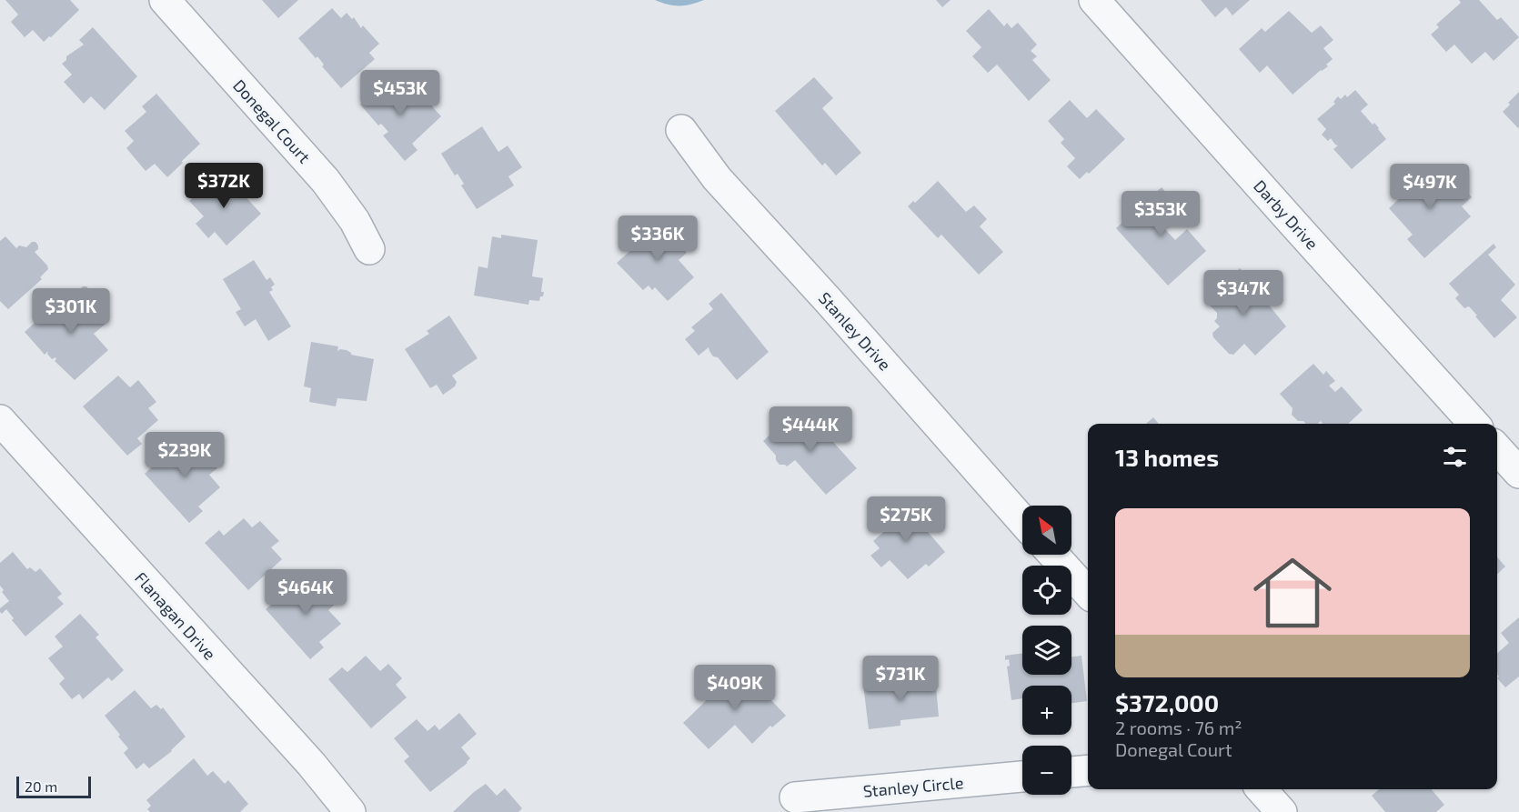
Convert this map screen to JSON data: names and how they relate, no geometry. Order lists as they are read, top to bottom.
{
  "streets": {
    "street": [
      "Donegal Court",
      "Darby Drive",
      "Stanley Drive",
      "Flanagan Drive",
      "Stanley Circle"
    ]
  },
  "scale_bar": "20 m",
  "north": "top left",
  "page": {
    "price": [
      "$453K",
      "$372K",
      "$497K",
      "$353K",
      "$336K",
      "$347K",
      "$301K",
      "$444K",
      "$239K",
      "$275K",
      "$464K",
      "$731K",
      "$409K"
    ],
    "heading": "13 homes",
    "list": [
      {
        "name": "$372,000",
        "note": "2 rooms · 76 m² · Donegal Court"
      }
    ],
    "map_buttons": ["+", "−"],
    "scale": "20 m"
  }
}
